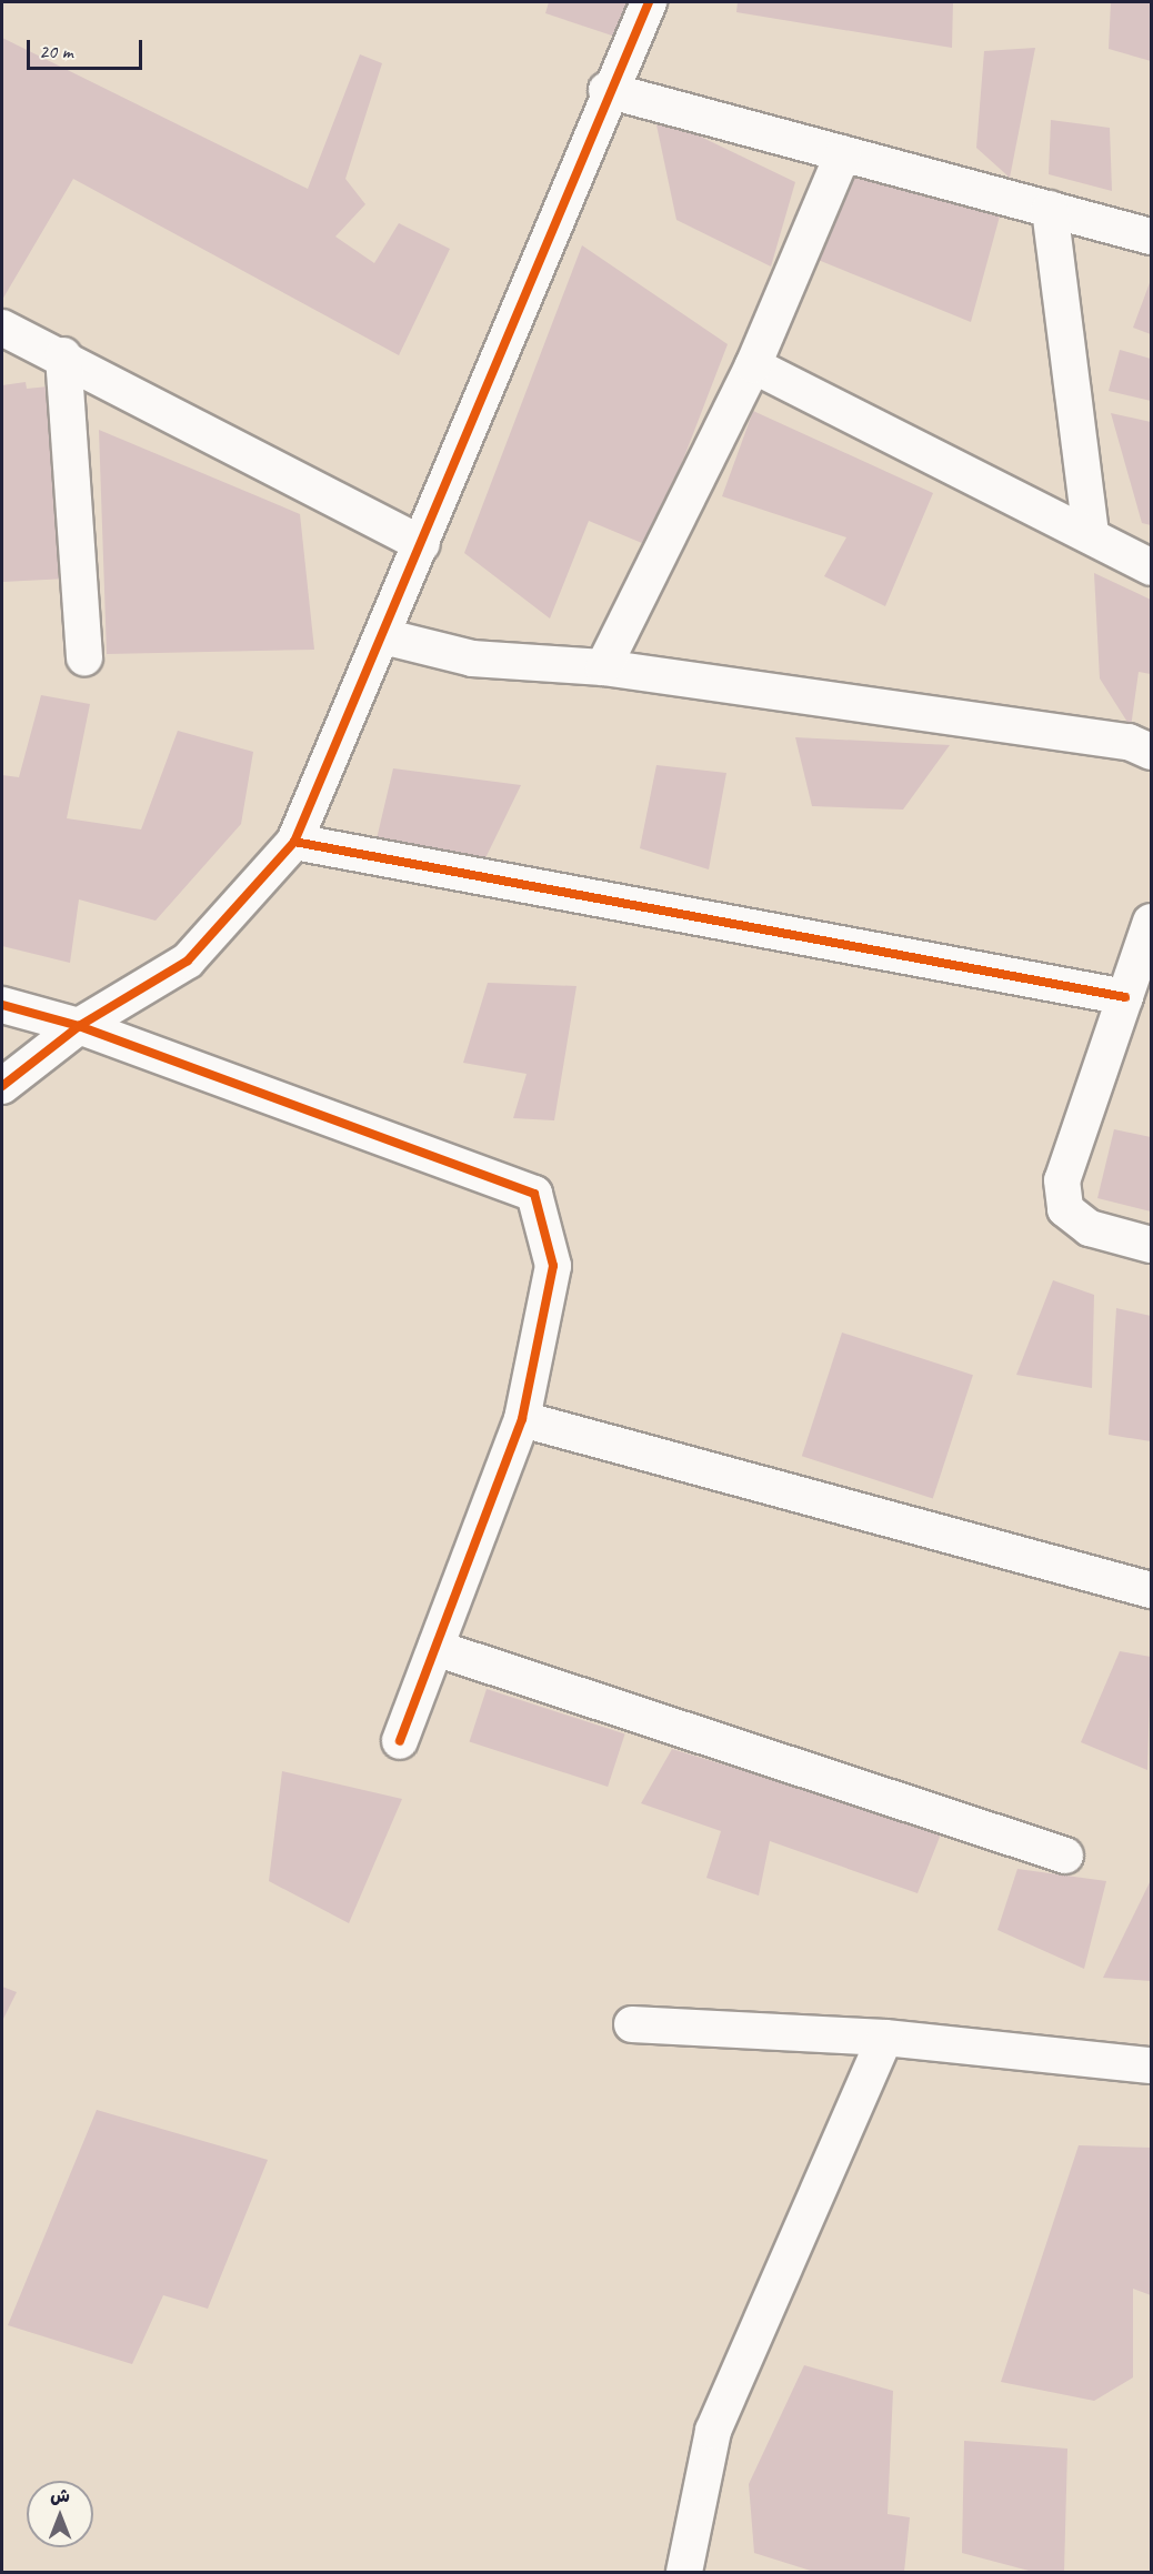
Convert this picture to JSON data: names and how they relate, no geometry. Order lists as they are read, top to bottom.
{
  "scale_bar": "20 m",
  "north": "top"
}
